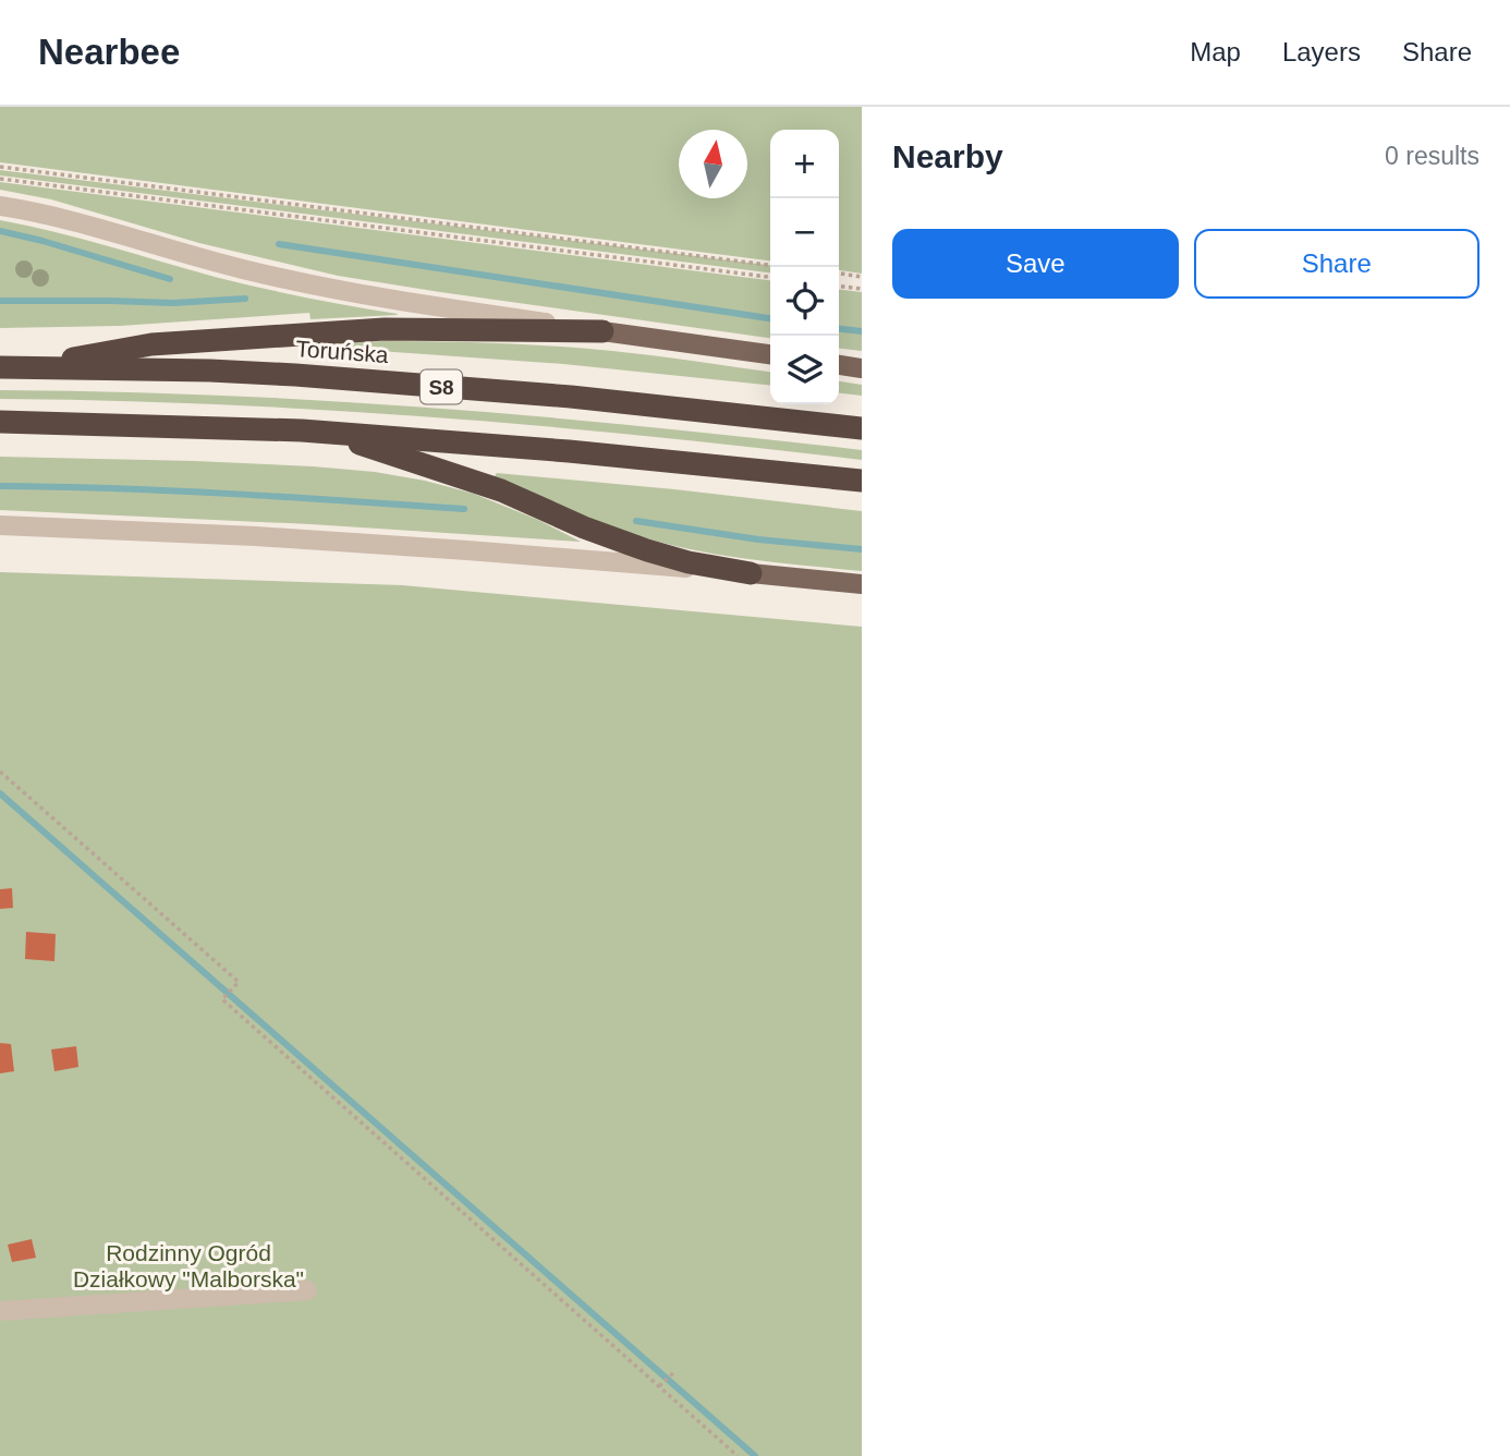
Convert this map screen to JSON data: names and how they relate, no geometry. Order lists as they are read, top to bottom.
{
  "streets": {
    "highway": ["Toruńska", "S8"]
  },
  "parks": ["Rodzinny Ogród Działkowy \"Malborska\""],
  "north": "top",
  "page": {
    "header": "Nearbee",
    "nav": ["Map", "Layers", "Share"],
    "heading": ["Nearby", "0 results"],
    "map_buttons": ["+", "−"],
    "buttons": ["Save", "Share"]
  }
}
